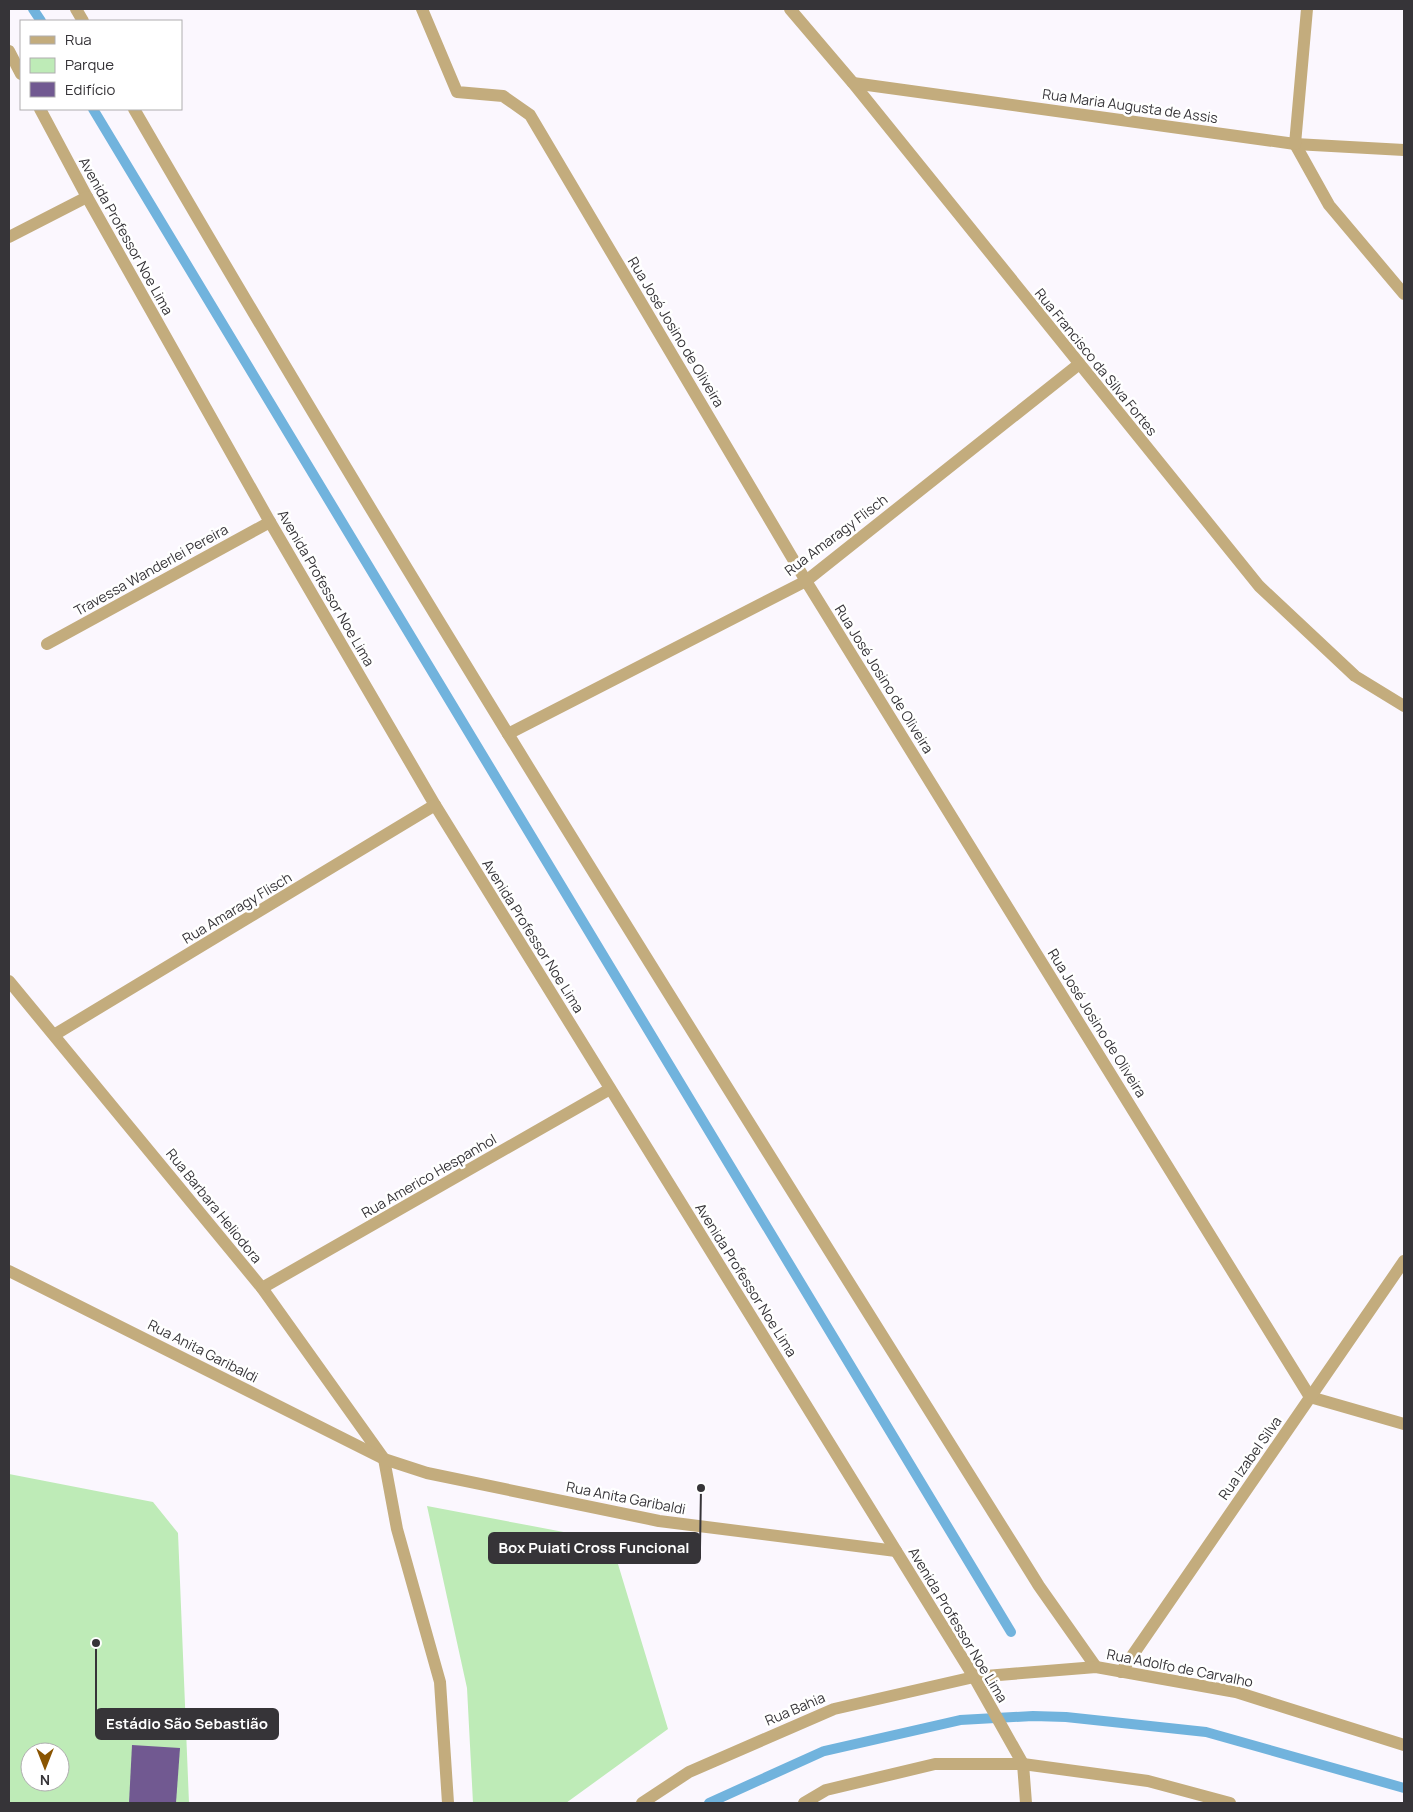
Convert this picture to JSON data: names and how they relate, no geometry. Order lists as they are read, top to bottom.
{
  "streets": {
    "street": [
      "Rua Maria Augusta de Assis",
      "Avenida Professor Noe Lima",
      "Rua José Josino de Oliveira",
      "Rua Francisco da Silva Fortes",
      "Rua Amaragy Flisch",
      "Travessa Wanderlei Pereira",
      "Rua Americo Hespanhol",
      "Rua Barbara Heliodora",
      "Rua Anita Garibaldi",
      "Rua Izabel Silva",
      "Rua Adolfo de Carvalho",
      "Rua Bahia"
    ]
  },
  "crossings": [
    ["Rua Maria Augusta de Assis", "Rua Francisco da Silva Fortes"],
    ["Avenida Professor Noe Lima", "Rua Amaragy Flisch"],
    ["Avenida Professor Noe Lima", "Travessa Wanderlei Pereira"],
    ["Avenida Professor Noe Lima", "Rua Americo Hespanhol"],
    ["Avenida Professor Noe Lima", "Rua Anita Garibaldi"],
    ["Avenida Professor Noe Lima", "Rua Adolfo de Carvalho"],
    ["Avenida Professor Noe Lima", "Rua Bahia"],
    ["Rua José Josino de Oliveira", "Rua Amaragy Flisch"],
    ["Rua José Josino de Oliveira", "Rua Izabel Silva"],
    ["Rua Francisco da Silva Fortes", "Rua Amaragy Flisch"],
    ["Rua Amaragy Flisch", "Rua Barbara Heliodora"],
    ["Rua Americo Hespanhol", "Rua Barbara Heliodora"],
    ["Rua Barbara Heliodora", "Rua Anita Garibaldi"],
    ["Rua Izabel Silva", "Rua Adolfo de Carvalho"],
    ["Rua Adolfo de Carvalho", "Rua Bahia"]
  ],
  "places": ["Box Puiati Cross Funcional", "Estádio São Sebastião"],
  "legend": ["Rua", "Parque", "Edifício"],
  "north": "bottom"
}
